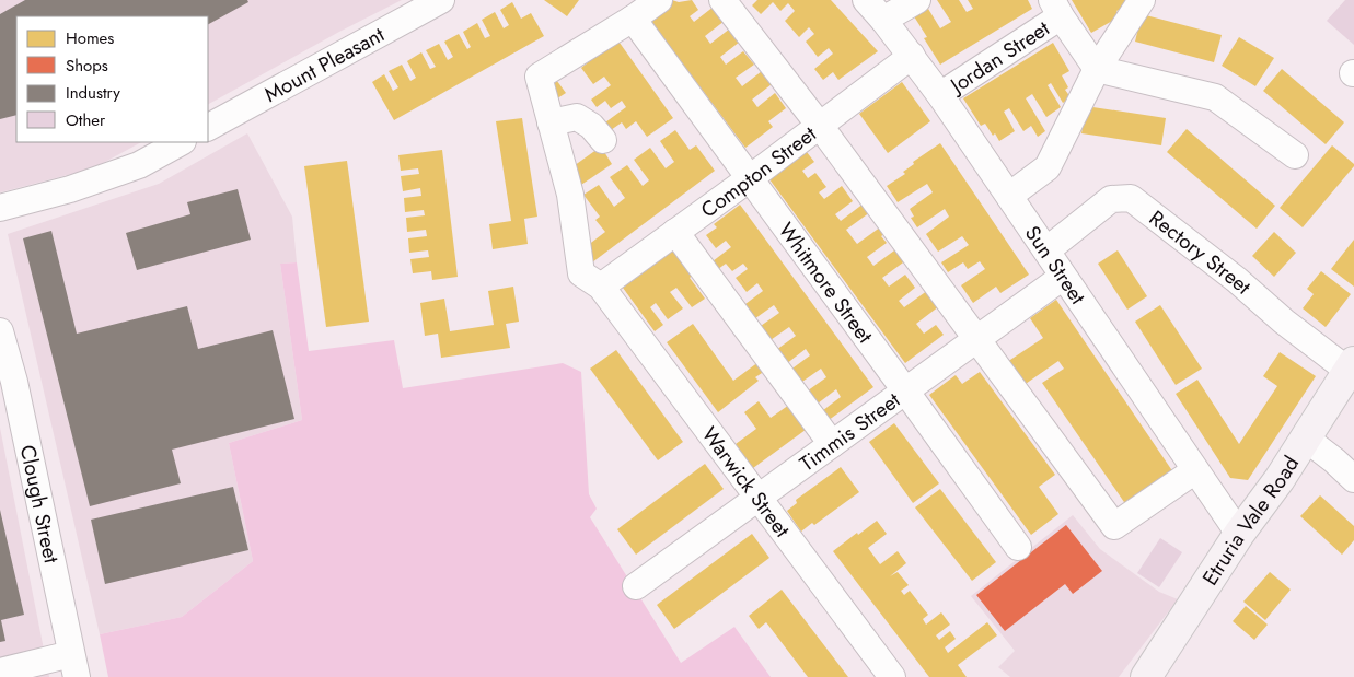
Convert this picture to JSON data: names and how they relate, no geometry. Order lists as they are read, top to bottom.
{
  "streets": {
    "main road": ["Etruria Vale Road"],
    "street": [
      "Jordan Street",
      "Mount Pleasant",
      "Compton Street",
      "Rectory Street",
      "Sun Street",
      "Whitmore Street",
      "Timmis Street",
      "Warwick Street",
      "Clough Street"
    ]
  },
  "crossings": [
    ["Jordan Street", "Sun Street"],
    ["Compton Street", "Sun Street"],
    ["Compton Street", "Whitmore Street"],
    ["Compton Street", "Warwick Street"],
    ["Rectory Street", "Sun Street"],
    ["Rectory Street", "Etruria Vale Road"],
    ["Sun Street", "Timmis Street"],
    ["Sun Street", "Etruria Vale Road"],
    ["Whitmore Street", "Timmis Street"],
    ["Whitmore Street", "Warwick Street"],
    ["Timmis Street", "Warwick Street"]
  ],
  "legend": [
    "Homes",
    "Shops",
    "Industry",
    "Other"
  ]
}
